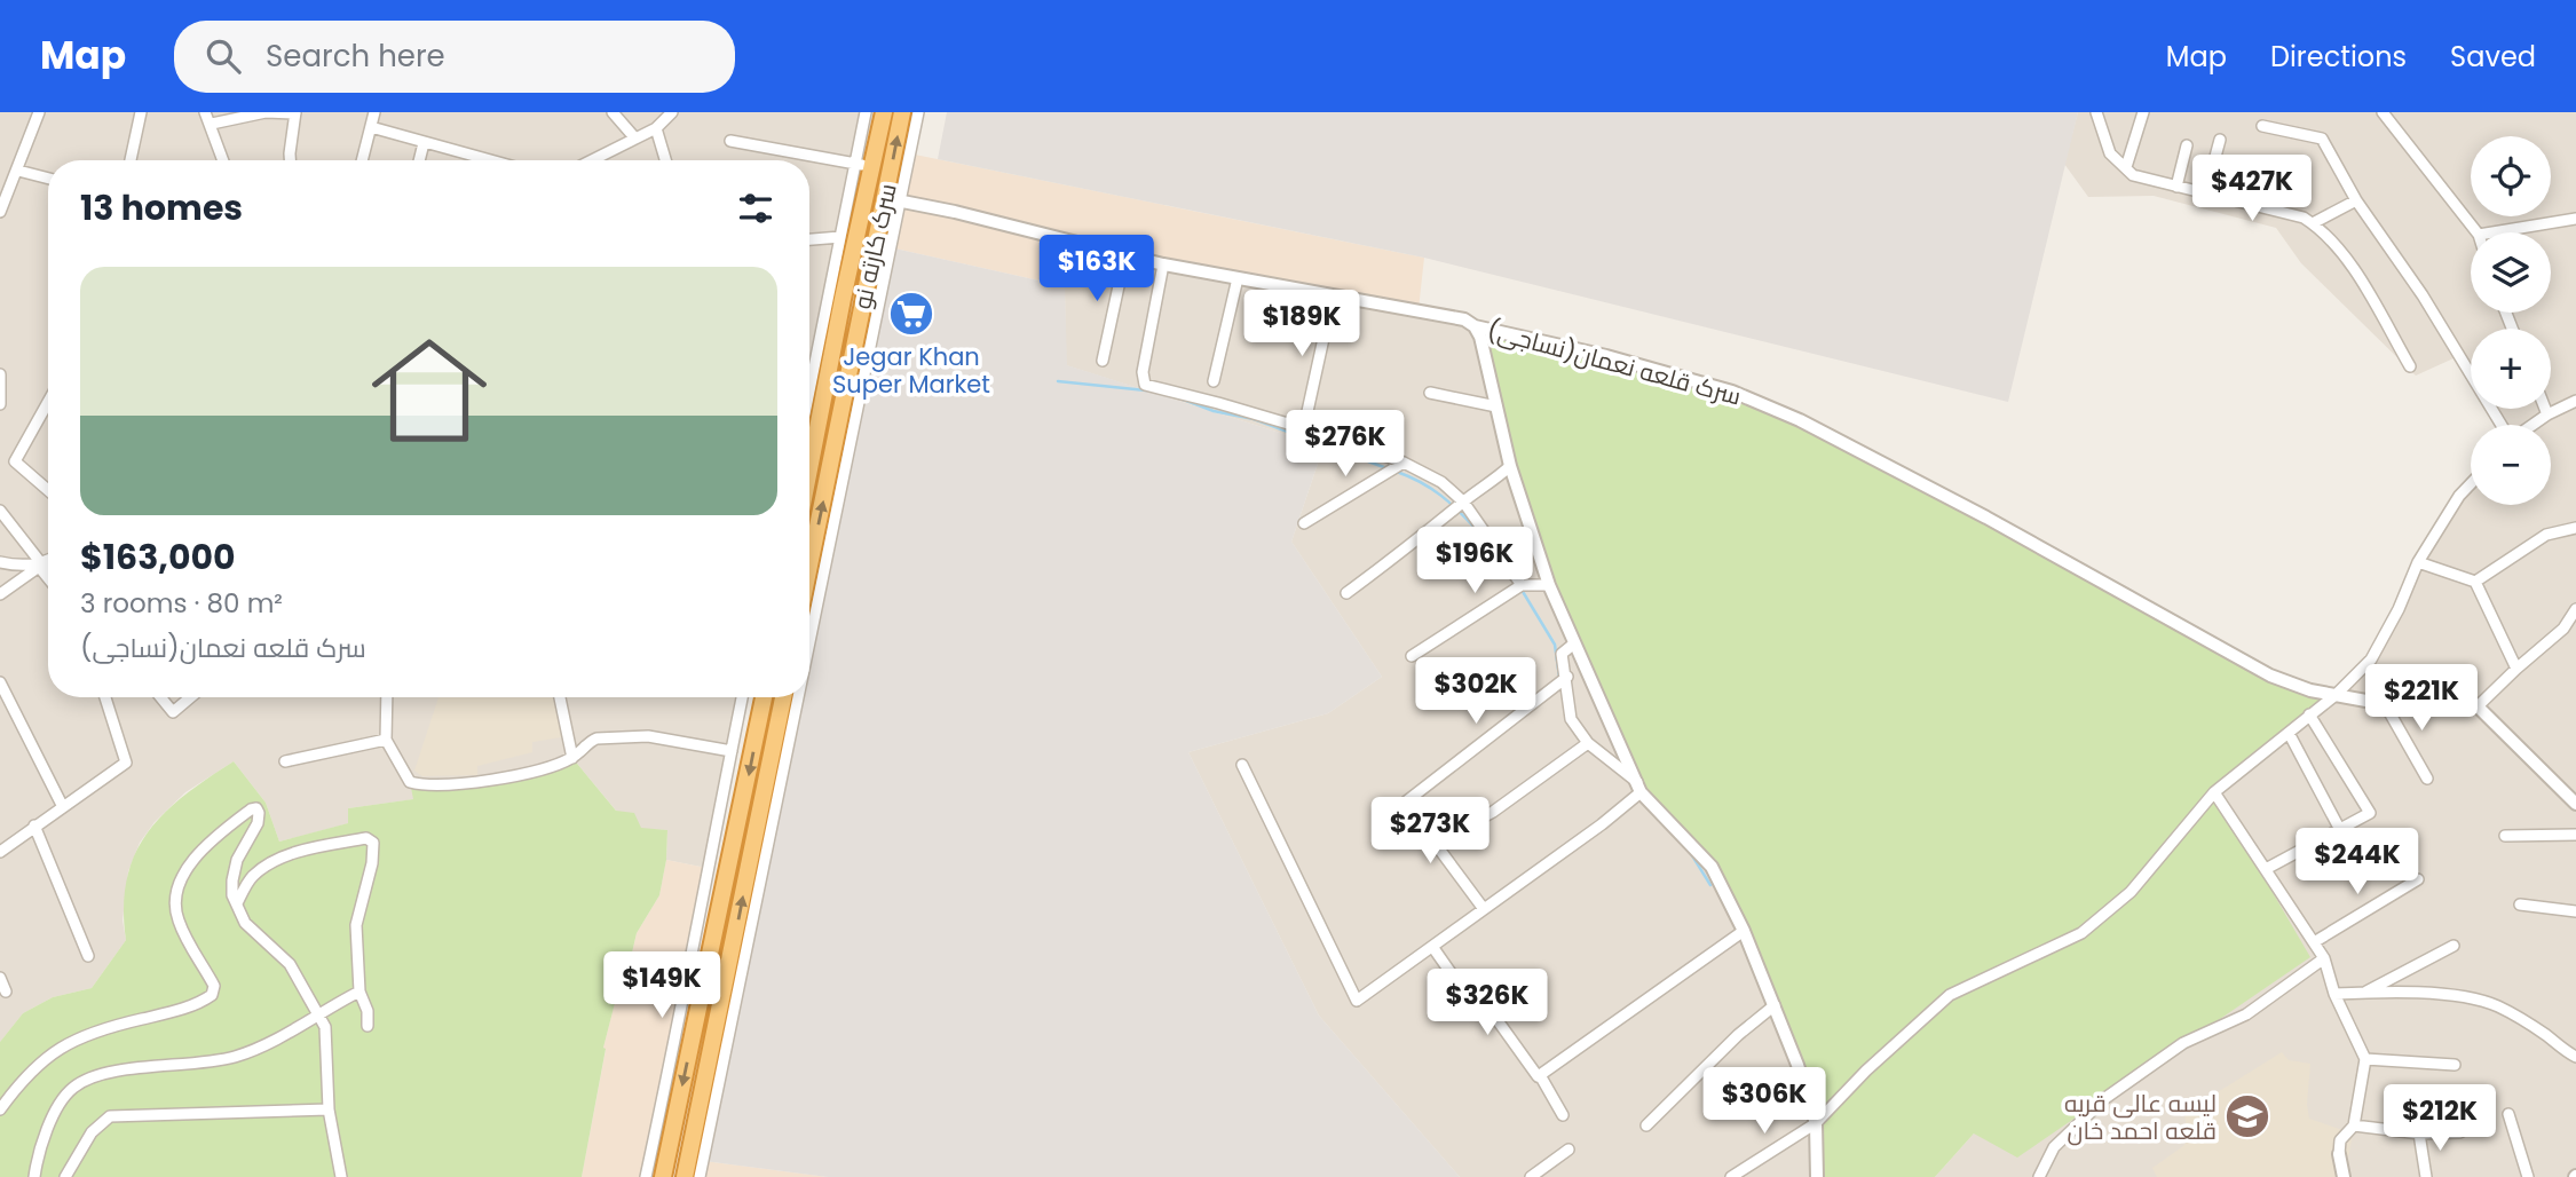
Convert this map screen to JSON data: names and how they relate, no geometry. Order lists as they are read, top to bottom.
{
  "streets": {
    "highway": ["سرک کارته نو"],
    "street": ["سرک قلعه نعمان(نساجی)"]
  },
  "crossings": [
    ["سرک کارته نو", "سرک قلعه نعمان(نساجی)"]
  ],
  "places": {
    "supermarket": ["Jegar Khan Super Market"],
    "school or university": ["لیسه عالی قریه قلعه احمد خان"]
  },
  "page": {
    "header": "Map",
    "search": "Search here",
    "nav": ["Map", "Directions", "Saved"],
    "map_buttons": ["+", "−"],
    "price": [
      "$427K",
      "$163K",
      "$189K",
      "$276K",
      "$196K",
      "$302K",
      "$221K",
      "$273K",
      "$244K",
      "$149K",
      "$326K",
      "$306K",
      "$212K"
    ],
    "heading": "13 homes",
    "list": [
      {
        "name": "$163,000",
        "note": "3 rooms · 80 m² · سرک قلعه نعمان(نساجی)"
      }
    ]
  }
}
